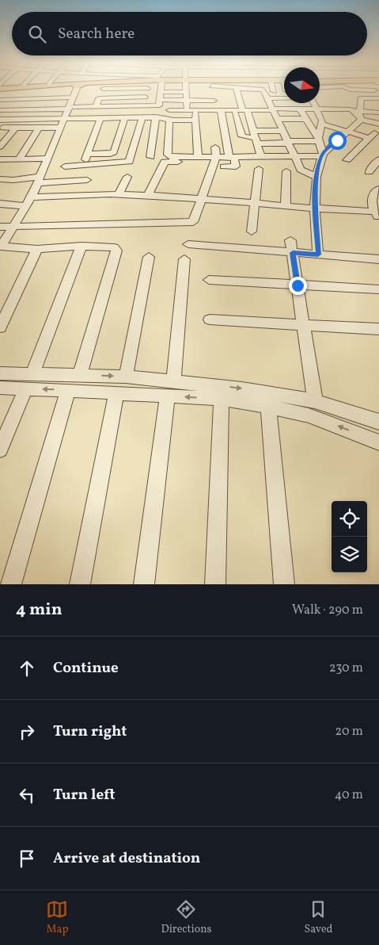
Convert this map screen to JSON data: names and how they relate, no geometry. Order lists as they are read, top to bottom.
{
  "north": "right",
  "page": {
    "search": "Search here",
    "heading": ["4 min", "Walk · 290 m"],
    "list": [
      ["Continue", "230 m"],
      ["Turn right", "20 m"],
      ["Turn left", "40 m"],
      "Arrive at destination"
    ],
    "nav": ["Map", "Directions", "Saved"]
  }
}
